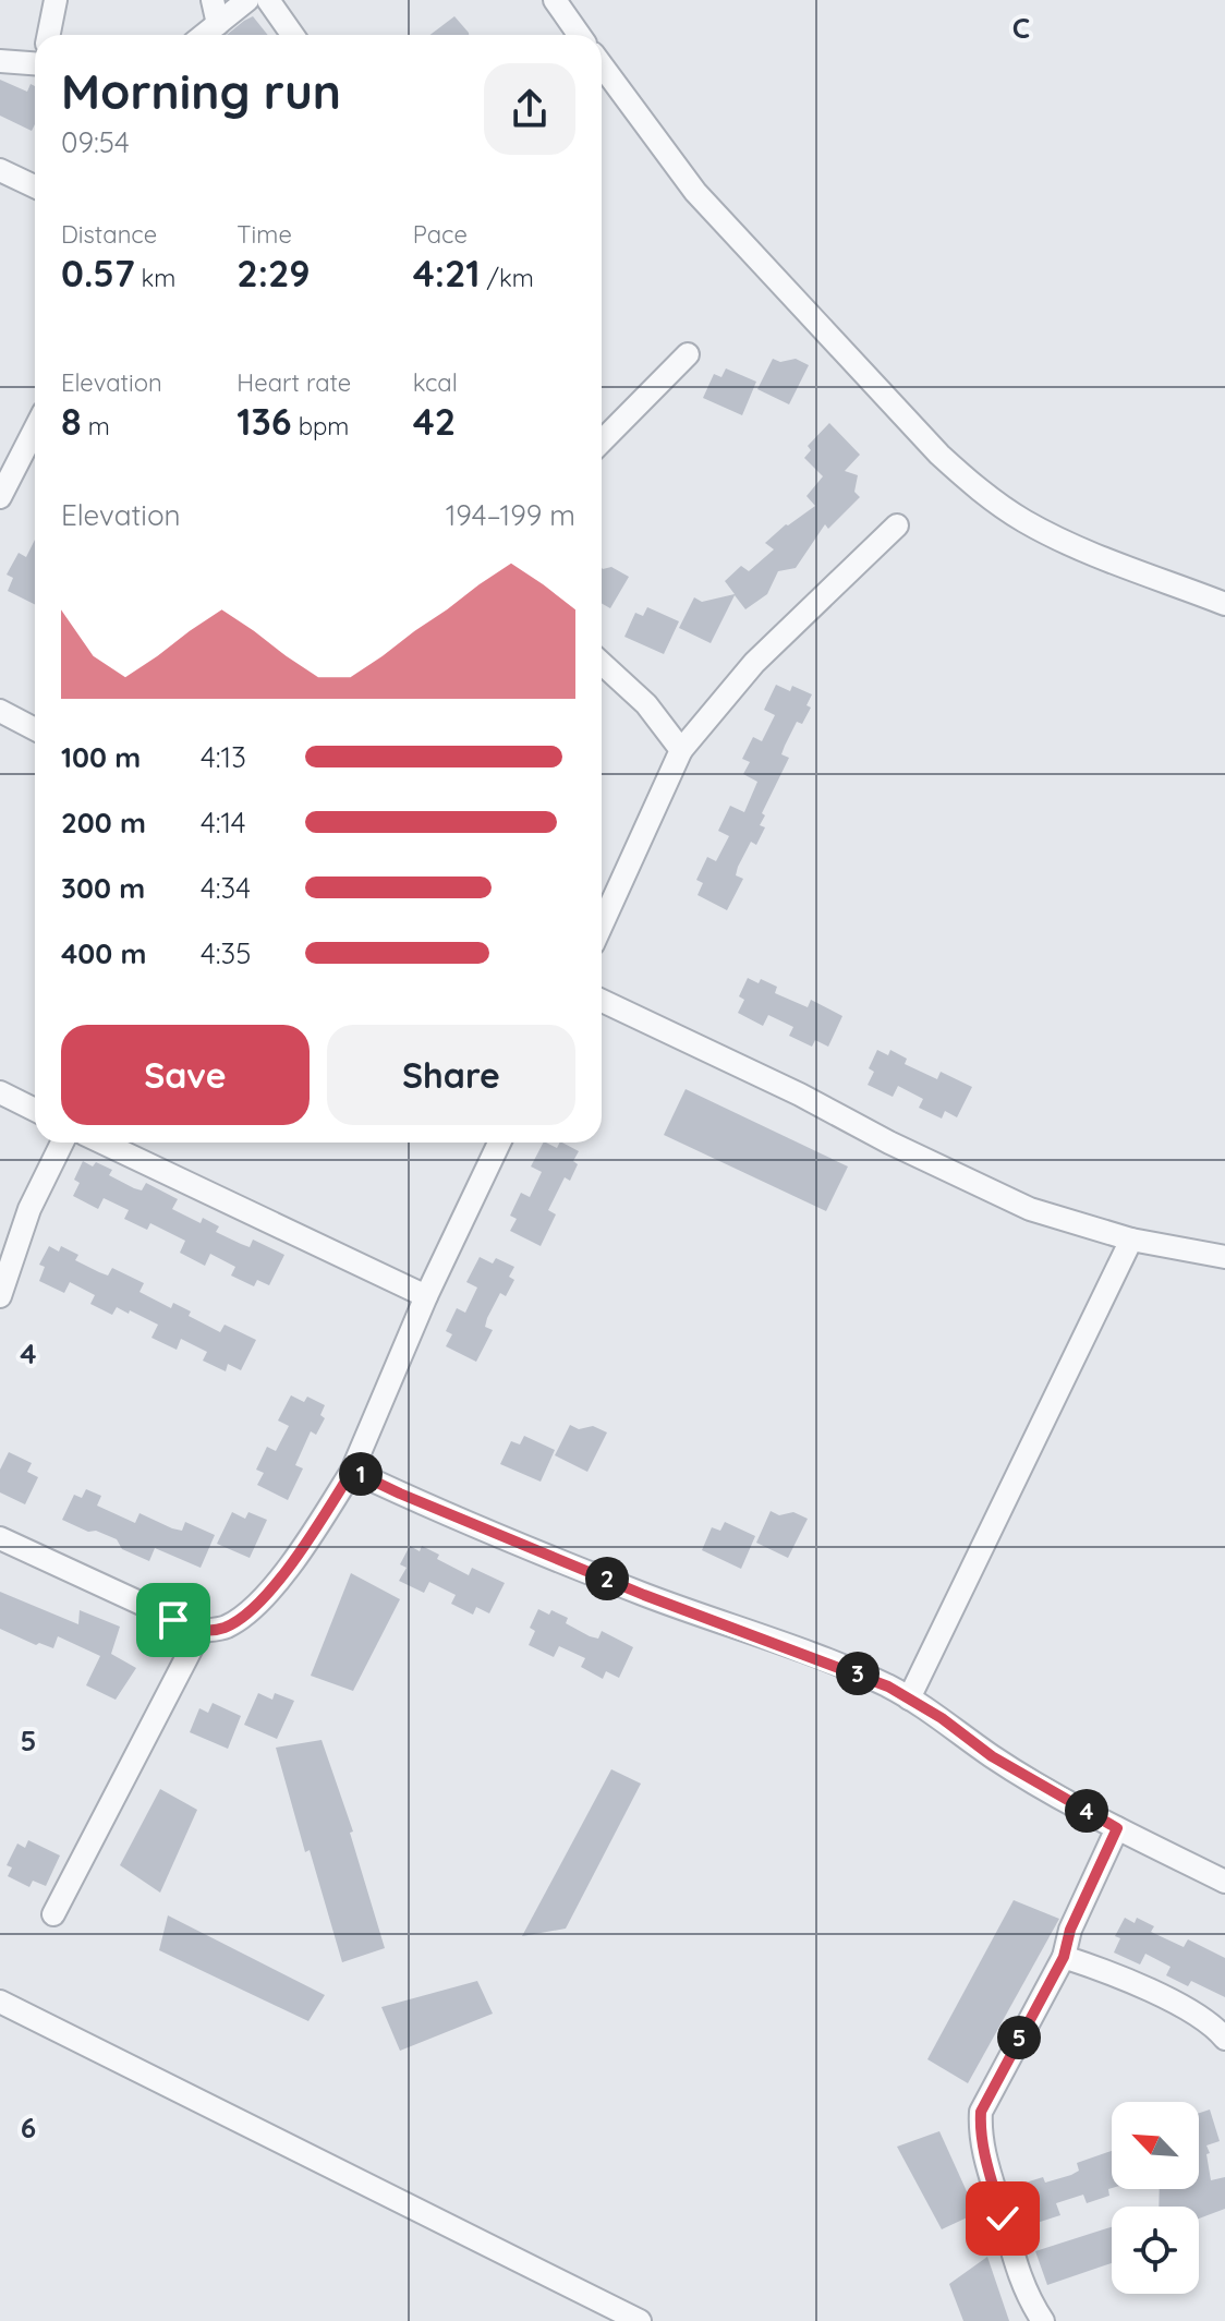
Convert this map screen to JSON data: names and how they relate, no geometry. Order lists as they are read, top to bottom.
{
  "north": "top left",
  "page": {
    "heading": ["Morning run", "09:54"],
    "stats": [
      ["Distance", "0.57 km"],
      ["Time", "2:29"],
      ["Pace", "4:21 /km"],
      ["Elevation", "8 m"],
      ["Heart rate", "136 bpm"],
      ["kcal", "42"]
    ],
    "chart": ["Elevation", "194–199 m"],
    "list": [
      {
        "name": "100 m",
        "note": "4:13"
      },
      {
        "name": "200 m",
        "note": "4:14"
      },
      {
        "name": "300 m",
        "note": "4:34"
      },
      {
        "name": "400 m",
        "note": "4:35"
      }
    ],
    "buttons": ["Save", "Share"],
    "pins": [
      "1",
      "2",
      "3",
      "4",
      "5"
    ]
  },
  "grid": {
    "columns": ["C"],
    "rows": ["4", "5", "6"]
  }
}
